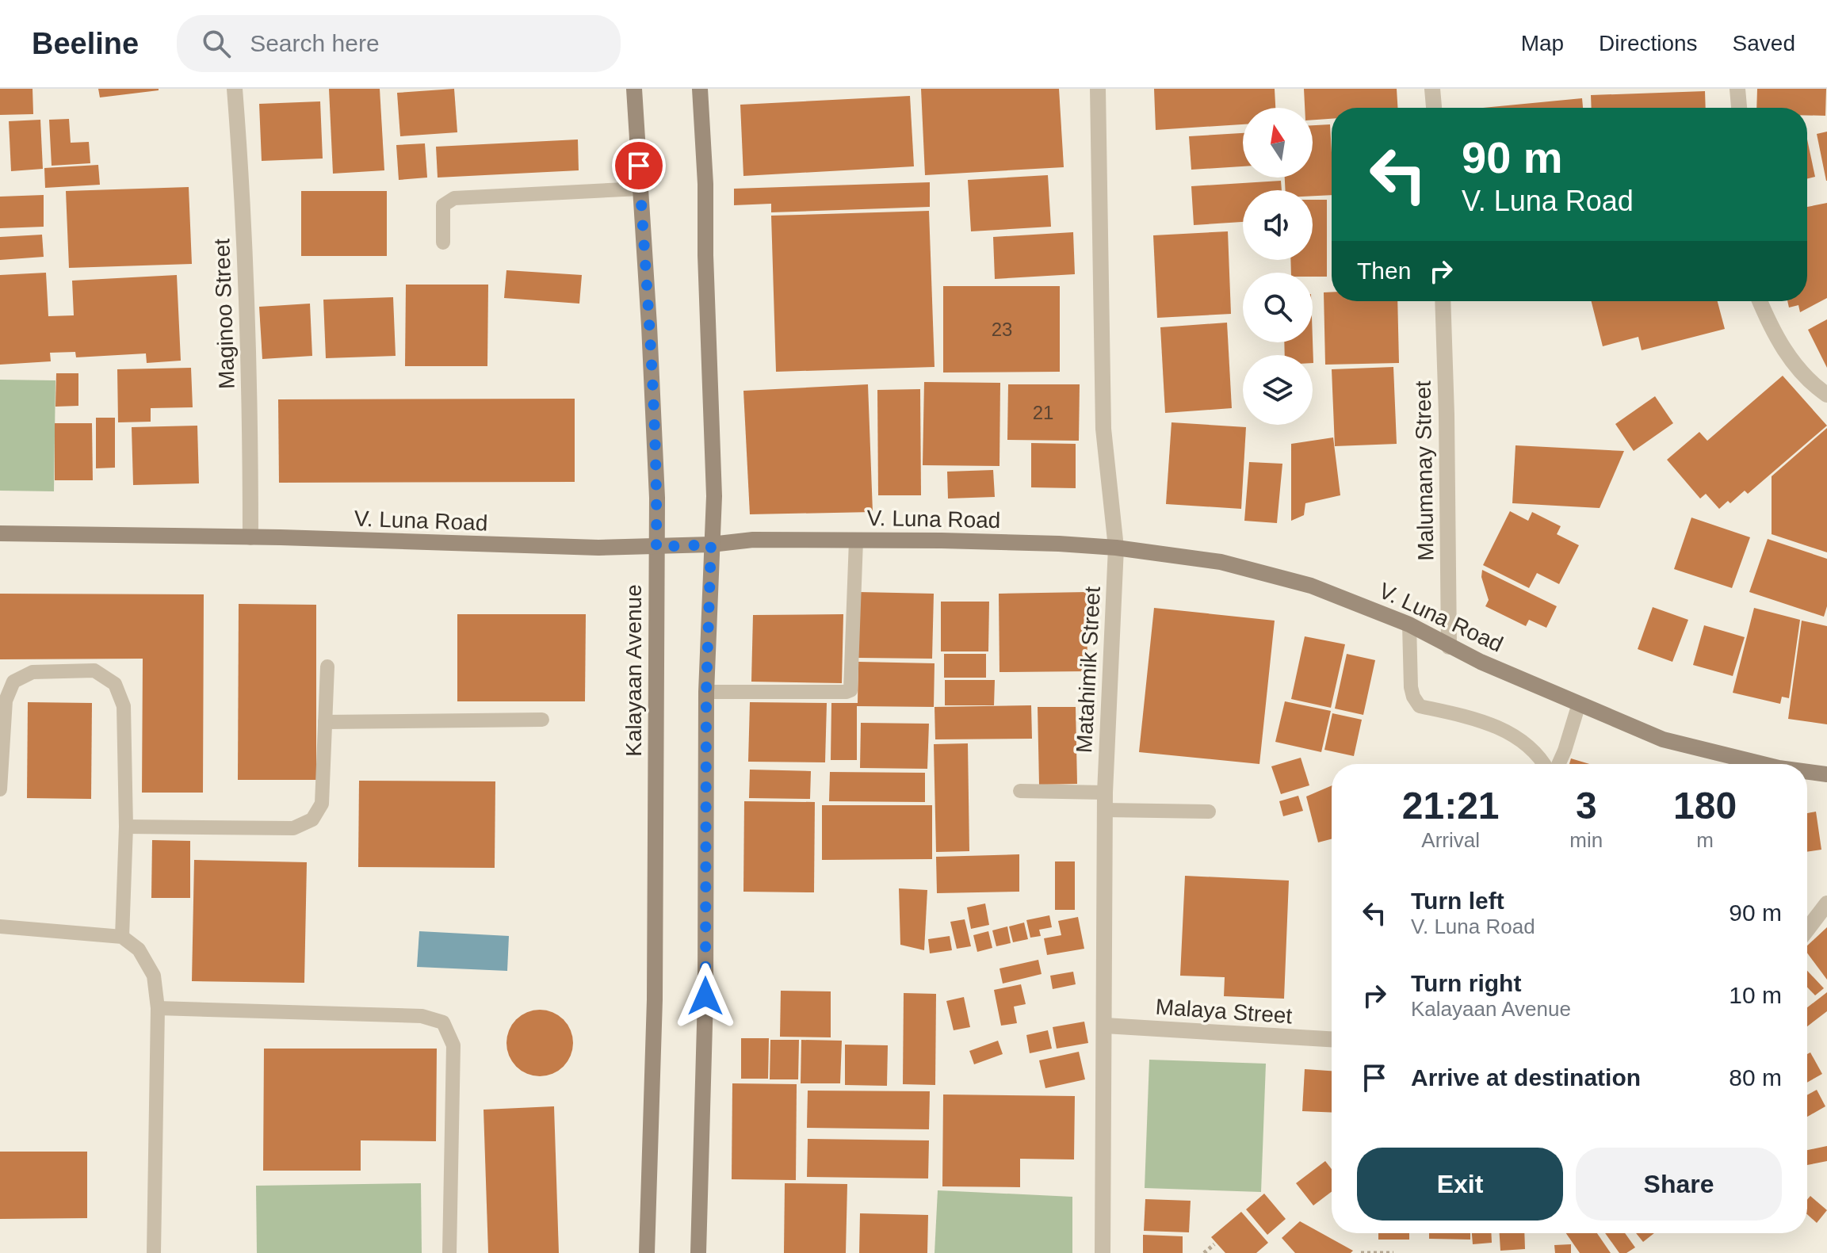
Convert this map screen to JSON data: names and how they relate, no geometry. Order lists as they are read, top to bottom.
{
  "streets": {
    "main road": ["V. Luna Road", "Kalayaan Avenue"],
    "street": [
      "Maginoo Street",
      "Malumanay Street",
      "Matahimik Street",
      "Malaya Street"
    ]
  },
  "crossings": [
    ["Maginoo Street", "V. Luna Road"],
    ["Malumanay Street", "V. Luna Road"],
    ["V. Luna Road", "Matahimik Street"],
    ["V. Luna Road", "Kalayaan Avenue"],
    ["Matahimik Street", "Malaya Street"]
  ],
  "house_numbers": ["23", "21"],
  "north": "top",
  "page": {
    "header": "Beeline",
    "search": "Search here",
    "nav": ["Map", "Directions", "Saved"],
    "turn": ["90 m", "V. Luna Road"],
    "then": "Then",
    "eta": [
      "21:21",
      "Arrival",
      "3",
      "min",
      "180",
      "m"
    ],
    "list": [
      {
        "name": "Turn left",
        "note": "V. Luna Road",
        "value": "90 m"
      },
      {
        "name": "Turn right",
        "note": "Kalayaan Avenue",
        "value": "10 m"
      },
      {
        "name": "Arrive at destination",
        "value": "80 m"
      }
    ],
    "buttons": ["Exit", "Share"]
  }
}
